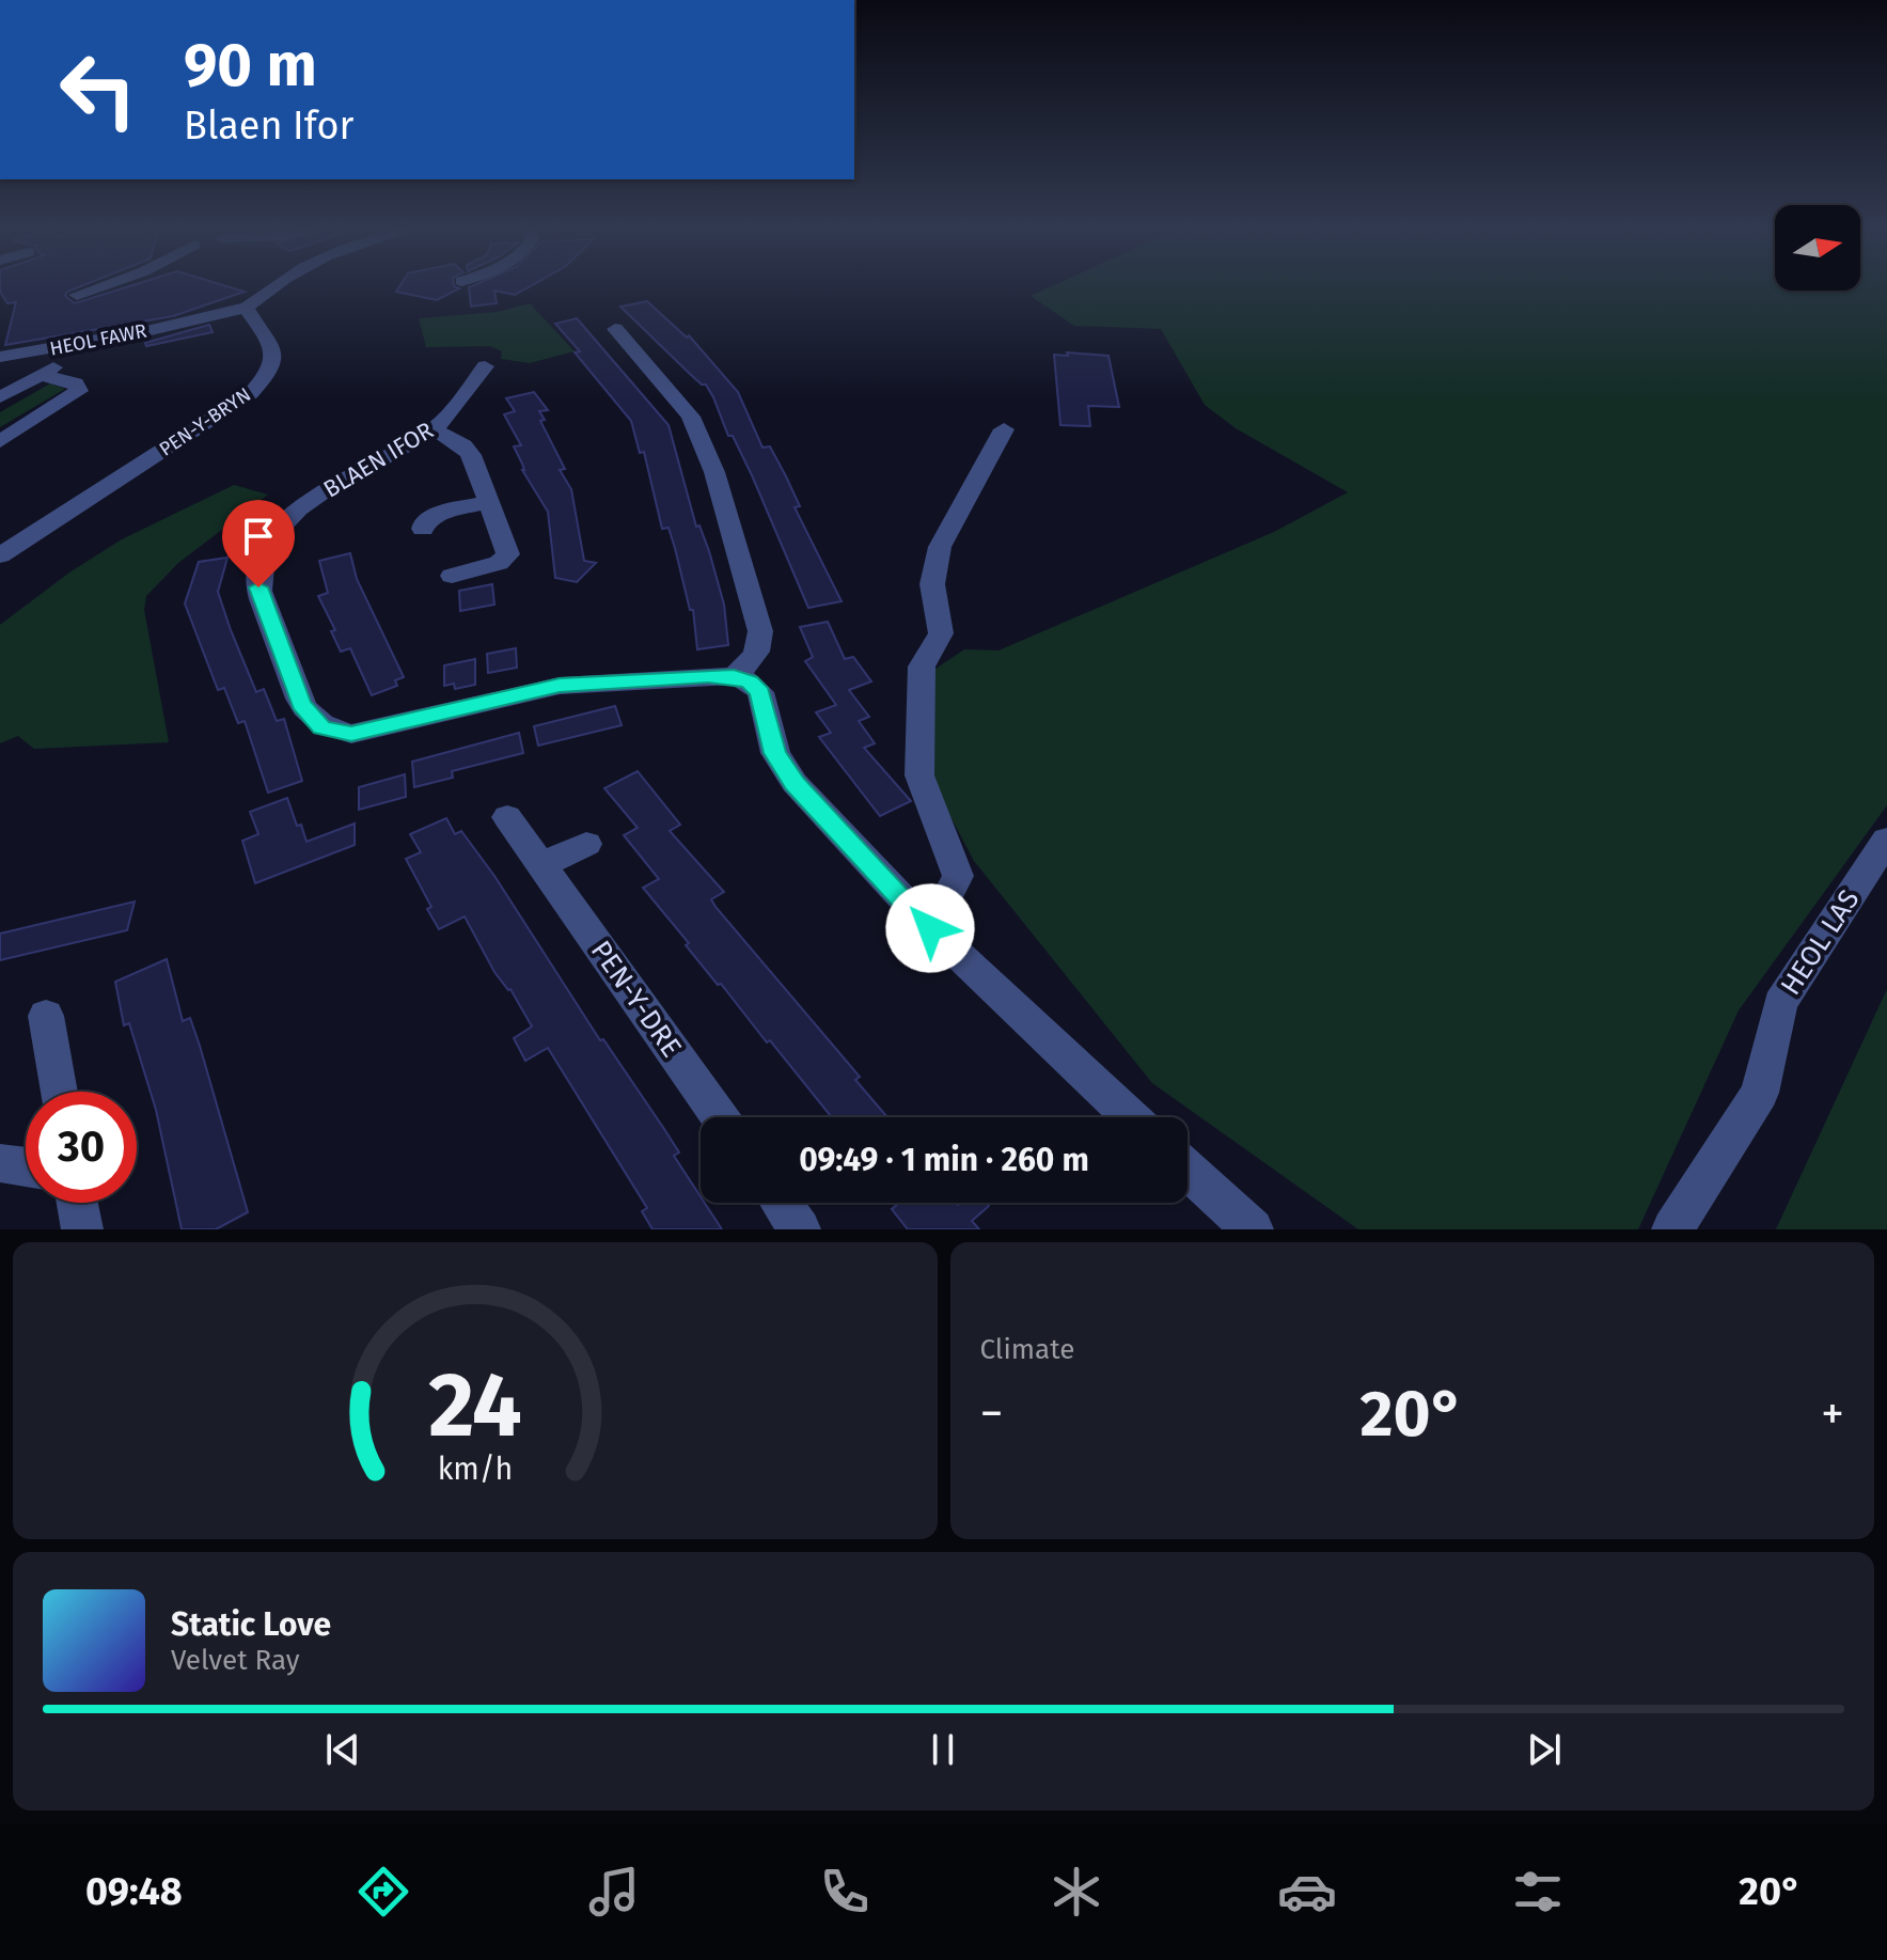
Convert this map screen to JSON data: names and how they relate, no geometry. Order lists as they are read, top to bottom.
{
  "streets": {
    "street": [
      "HEOL FAWR",
      "PEN-Y-BRYN",
      "BLAEN IFOR",
      "HEOL LAS",
      "PEN-Y-DRE"
    ]
  },
  "crossings": [
    ["HEOL FAWR", "PEN-Y-BRYN"]
  ],
  "north": "right",
  "page": {
    "turn": ["90 m", "Blaen Ifor"],
    "limit": "30",
    "trip": "09:49 · 1 min · 260 m",
    "tile": "Climate",
    "heat": ["−", "20°", "+"],
    "song": ["Static Love", "Velvet Ray"],
    "tabs": ["09:48", "20°"],
    "gauge": ["24", "km/h"]
  }
}
